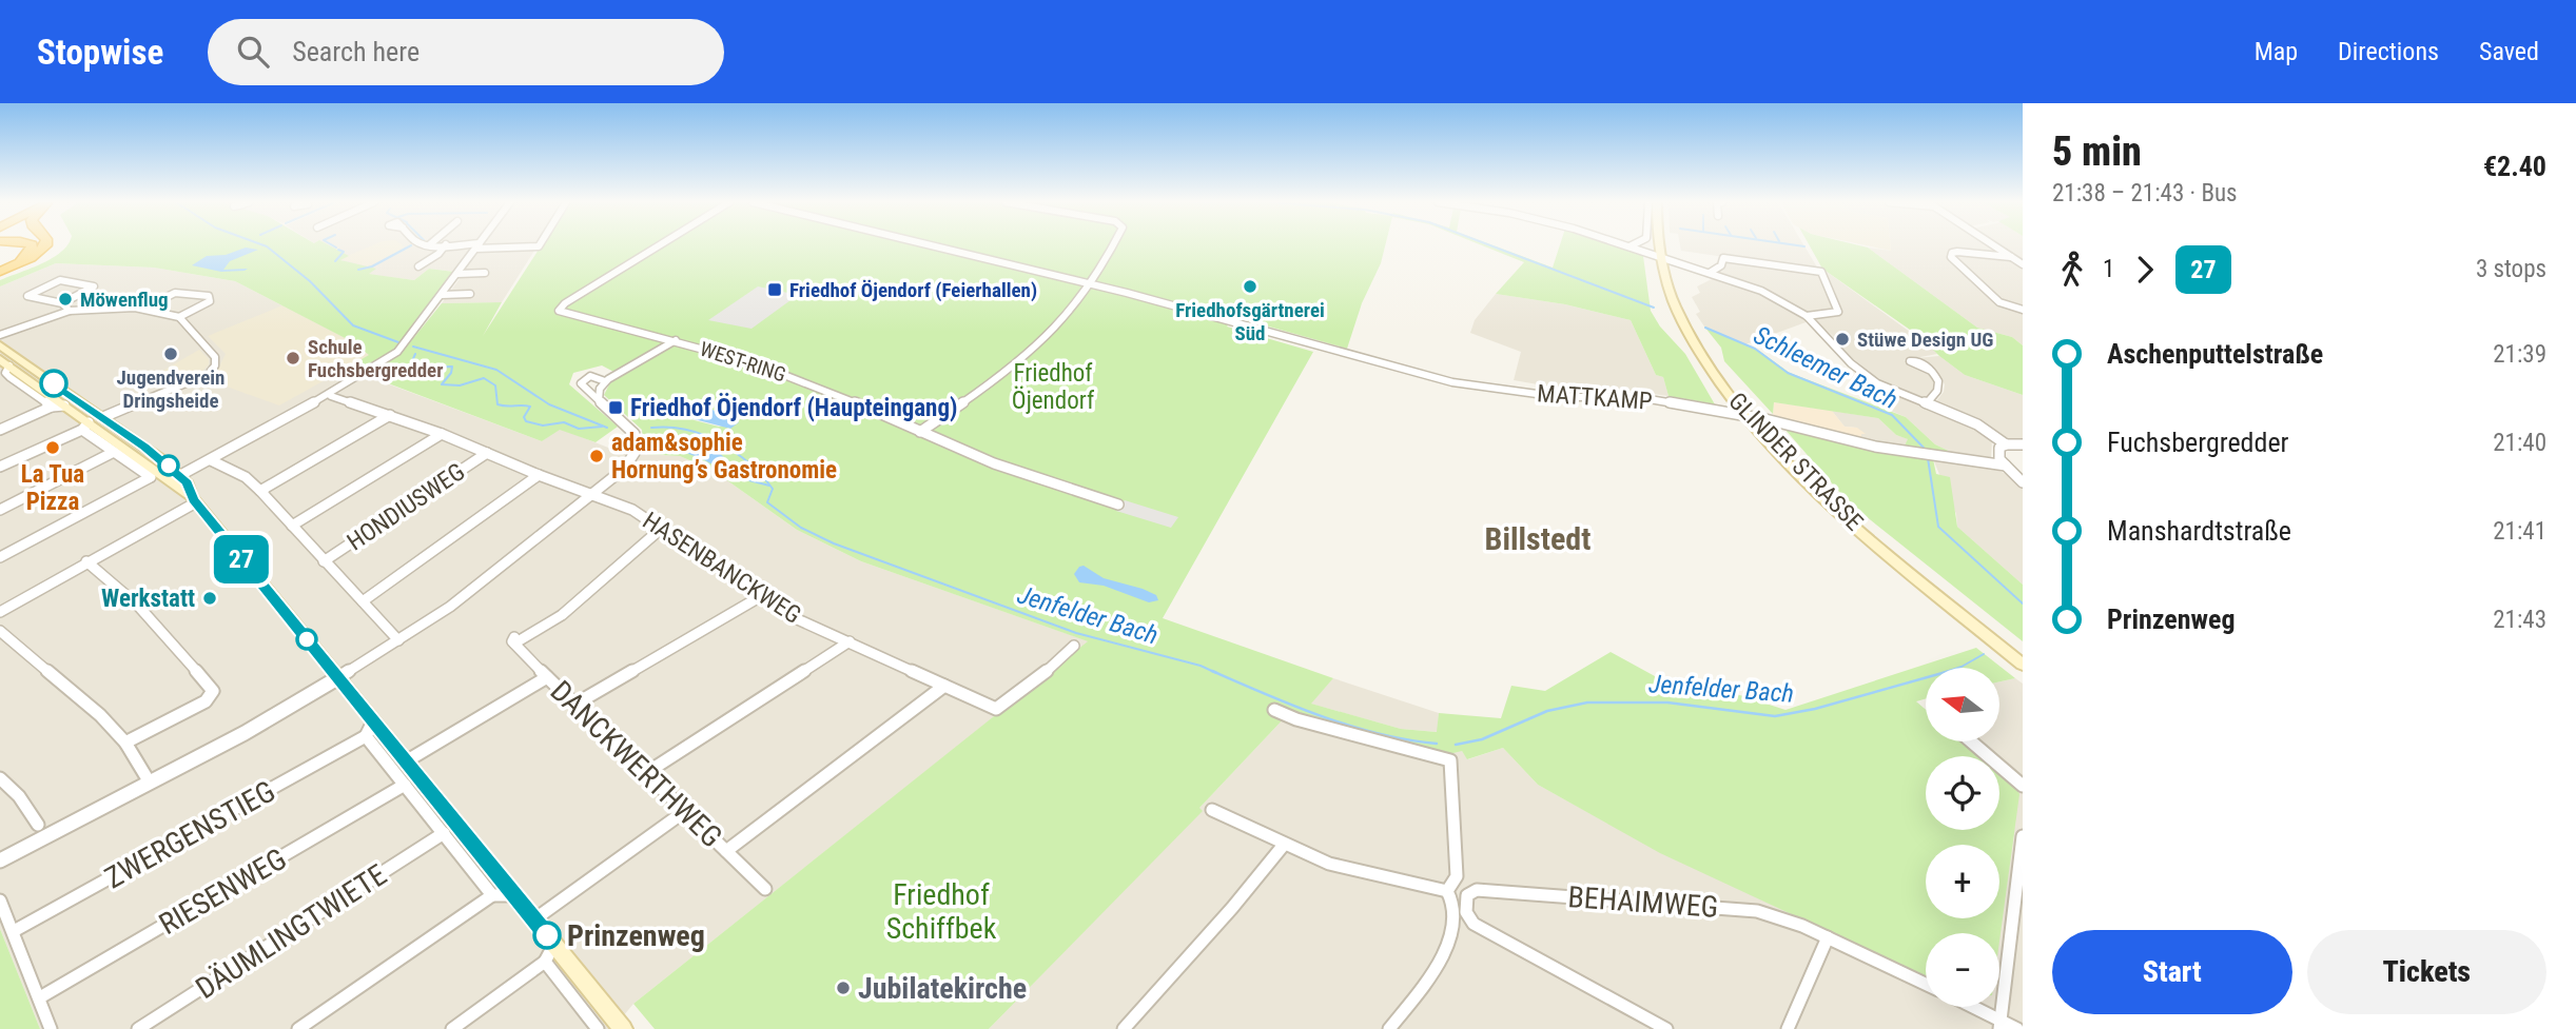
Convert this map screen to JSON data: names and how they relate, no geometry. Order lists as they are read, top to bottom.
{
  "streets": {
    "main road": ["GLINDER STRASSE"],
    "street": [
      "WEST-RING",
      "MATTKAMP",
      "HONDIUSWEG",
      "HASENBANCKWEG",
      "DANCKWERTHWEG",
      "ZWERGENSTIEG",
      "RIESENWEG",
      "BEHAIMWEG",
      "DÄUMLINGTWIETE"
    ]
  },
  "crossings": [
    ["MATTKAMP", "GLINDER STRASSE"],
    ["HONDIUSWEG", "HASENBANCKWEG"],
    ["HASENBANCKWEG", "DANCKWERTHWEG"]
  ],
  "districts": ["Billstedt"],
  "water": ["Schleemer Bach", "Jenfelder Bach"],
  "parks": ["Friedhof Öjendorf", "Friedhof Schiffbek"],
  "places": {
    "other": [
      "Friedhofsgärtnerei Süd",
      "Möwenflug",
      "Stüwe Design UG",
      "Jugendverein Dringsheide",
      "Schule Fuchsbergredder",
      "La Tua Pizza",
      "adam&sophie Hornung’s Gastronomie",
      "Werkstatt",
      "Prinzenweg",
      "Jubilatekirche"
    ],
    "transit": ["Friedhof Öjendorf (Feierhallen)", "Friedhof Öjendorf (Haupteingang)"]
  },
  "lines": ["bus line 27"],
  "north": "left",
  "page": {
    "header": "Stopwise",
    "search": "Search here",
    "nav": ["Map", "Directions", "Saved"],
    "on_map": "27",
    "heading": ["5 min", "21:38 – 21:43 · Bus", "€2.40"],
    "legs": ["1", "27", "3 stops"],
    "list": [
      {
        "name": "Aschenputtelstraße",
        "value": "21:39"
      },
      {
        "name": "Fuchsbergredder",
        "value": "21:40"
      },
      {
        "name": "Manshardtstraße",
        "value": "21:41"
      },
      {
        "name": "Prinzenweg",
        "value": "21:43"
      }
    ],
    "map_buttons": ["+", "−"],
    "buttons": ["Start", "Tickets"]
  }
}
